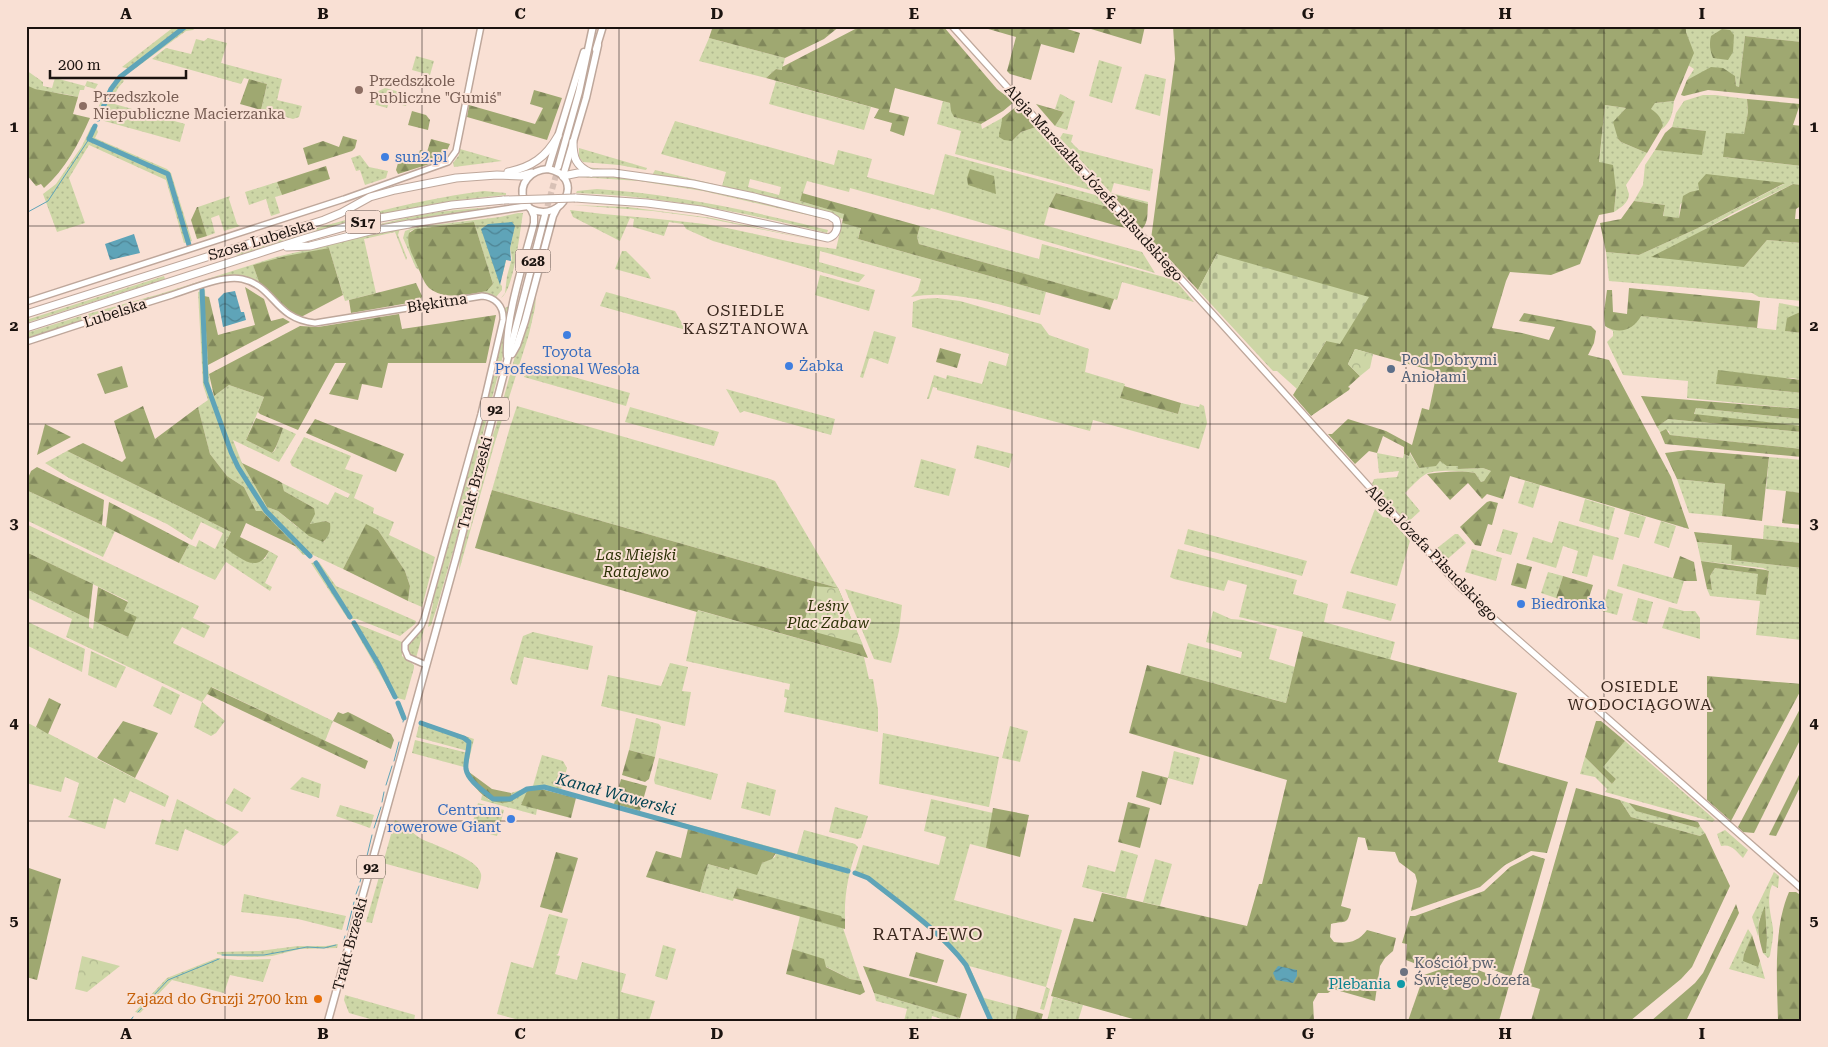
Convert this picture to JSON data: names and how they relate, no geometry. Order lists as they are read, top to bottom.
{
  "streets": {
    "highway": ["S17", "Szosa Lubelska"],
    "main road": [
      "Aleja Marszałka Józefa Piłsudskiego",
      "628",
      "92",
      "Trakt Brzeski",
      "Aleja Józefa Piłsudskiego"
    ],
    "street": ["Błękitna", "Lubelska"]
  },
  "crossings": [
    ["Aleja Marszałka Józefa Piłsudskiego", "Aleja Józefa Piłsudskiego"],
    ["S17", "Szosa Lubelska"],
    ["Błękitna", "Lubelska"],
    ["Błękitna", "Trakt Brzeski"]
  ],
  "districts": ["OSIEDLE KASZTANOWA", "OSIEDLE WODOCIĄGOWA", "RATAJEWO"],
  "water": ["Kanał Wawerski"],
  "parks": ["Las Miejski Ratajewo", "Leśny Plac Zabaw"],
  "places": [
    "Przedszkole Publiczne \"Gumiś\"",
    "Przedszkole Niepubliczne Macierzanka",
    "sun2.pl",
    "Toyota Professional Wesoła",
    "Żabka",
    "Pod Dobrymi Aniołami",
    "Biedronka",
    "Centrum rowerowe Giant",
    "Kościół pw. Świętego Józefa",
    "Plebania",
    "Zajazd do Gruzji 2700 km"
  ],
  "scale_bar": "200 m",
  "grid": {
    "columns": [
      "A",
      "B",
      "C",
      "D",
      "E",
      "F",
      "G",
      "H",
      "I"
    ],
    "rows": [
      "1",
      "2",
      "3",
      "4",
      "5"
    ]
  }
}
